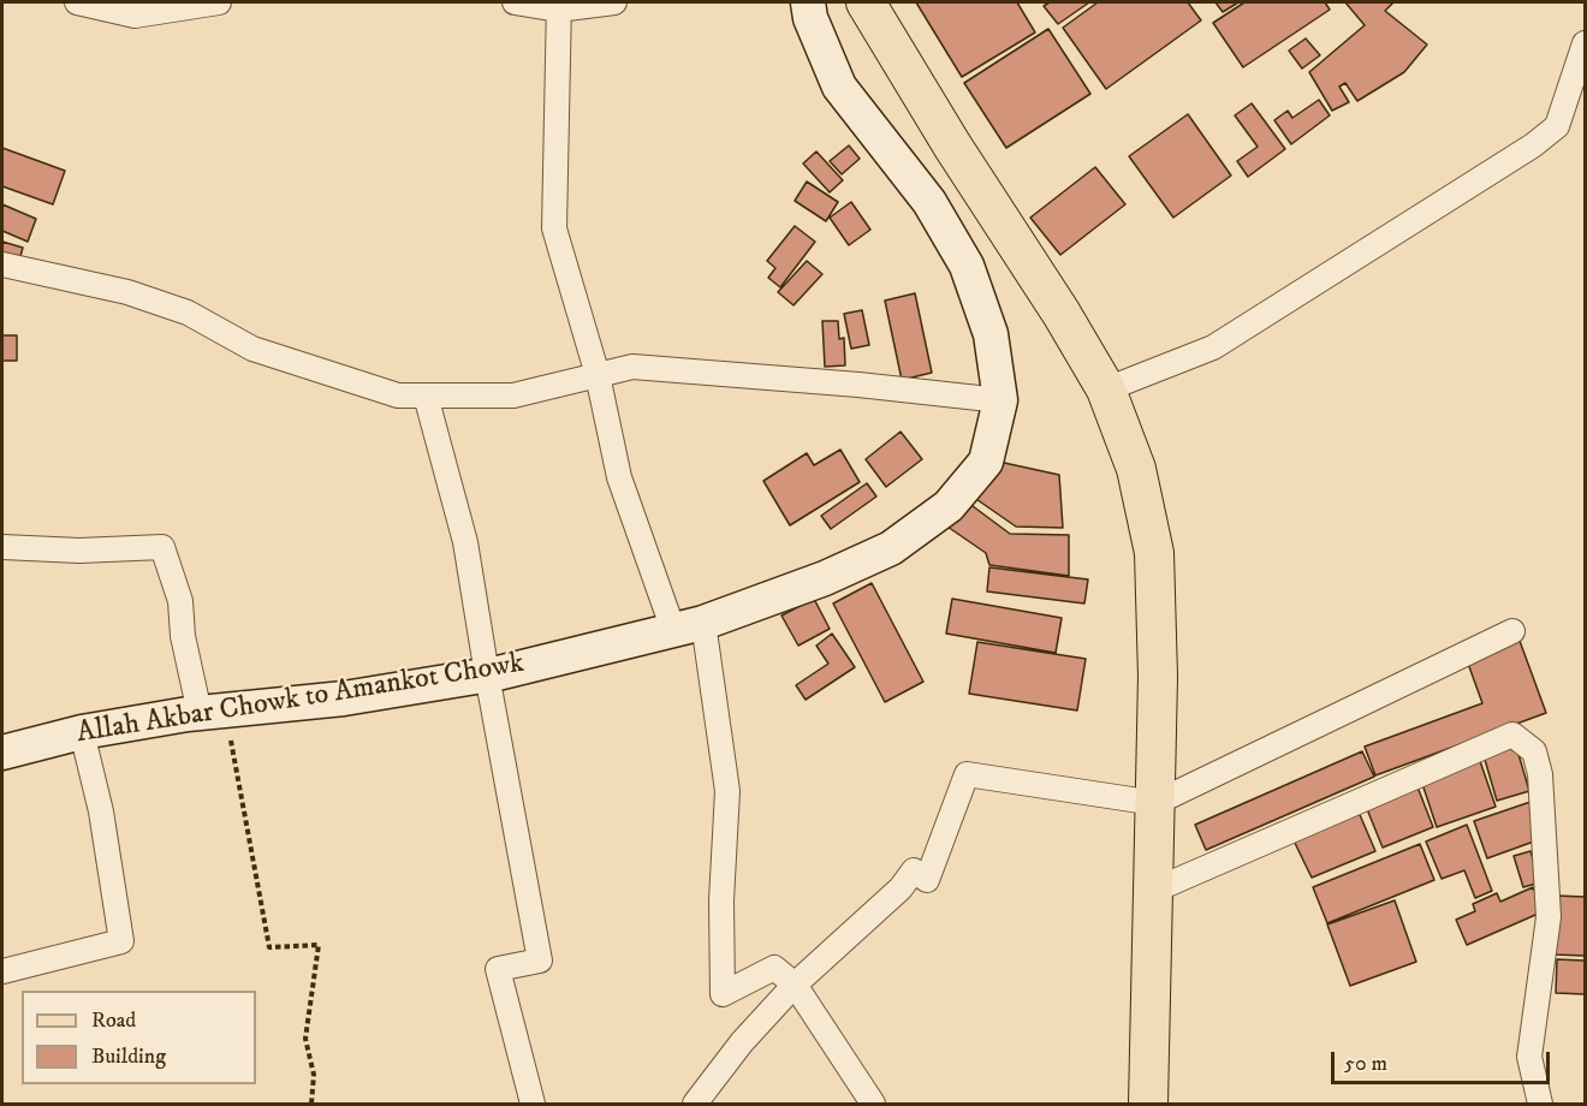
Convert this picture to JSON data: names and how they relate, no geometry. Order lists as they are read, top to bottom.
{
  "streets": {
    "main road": ["Allah Akbar Chowk to Amankot Chowk"]
  },
  "legend": ["Road", "Building"],
  "scale_bar": "50 m"
}
